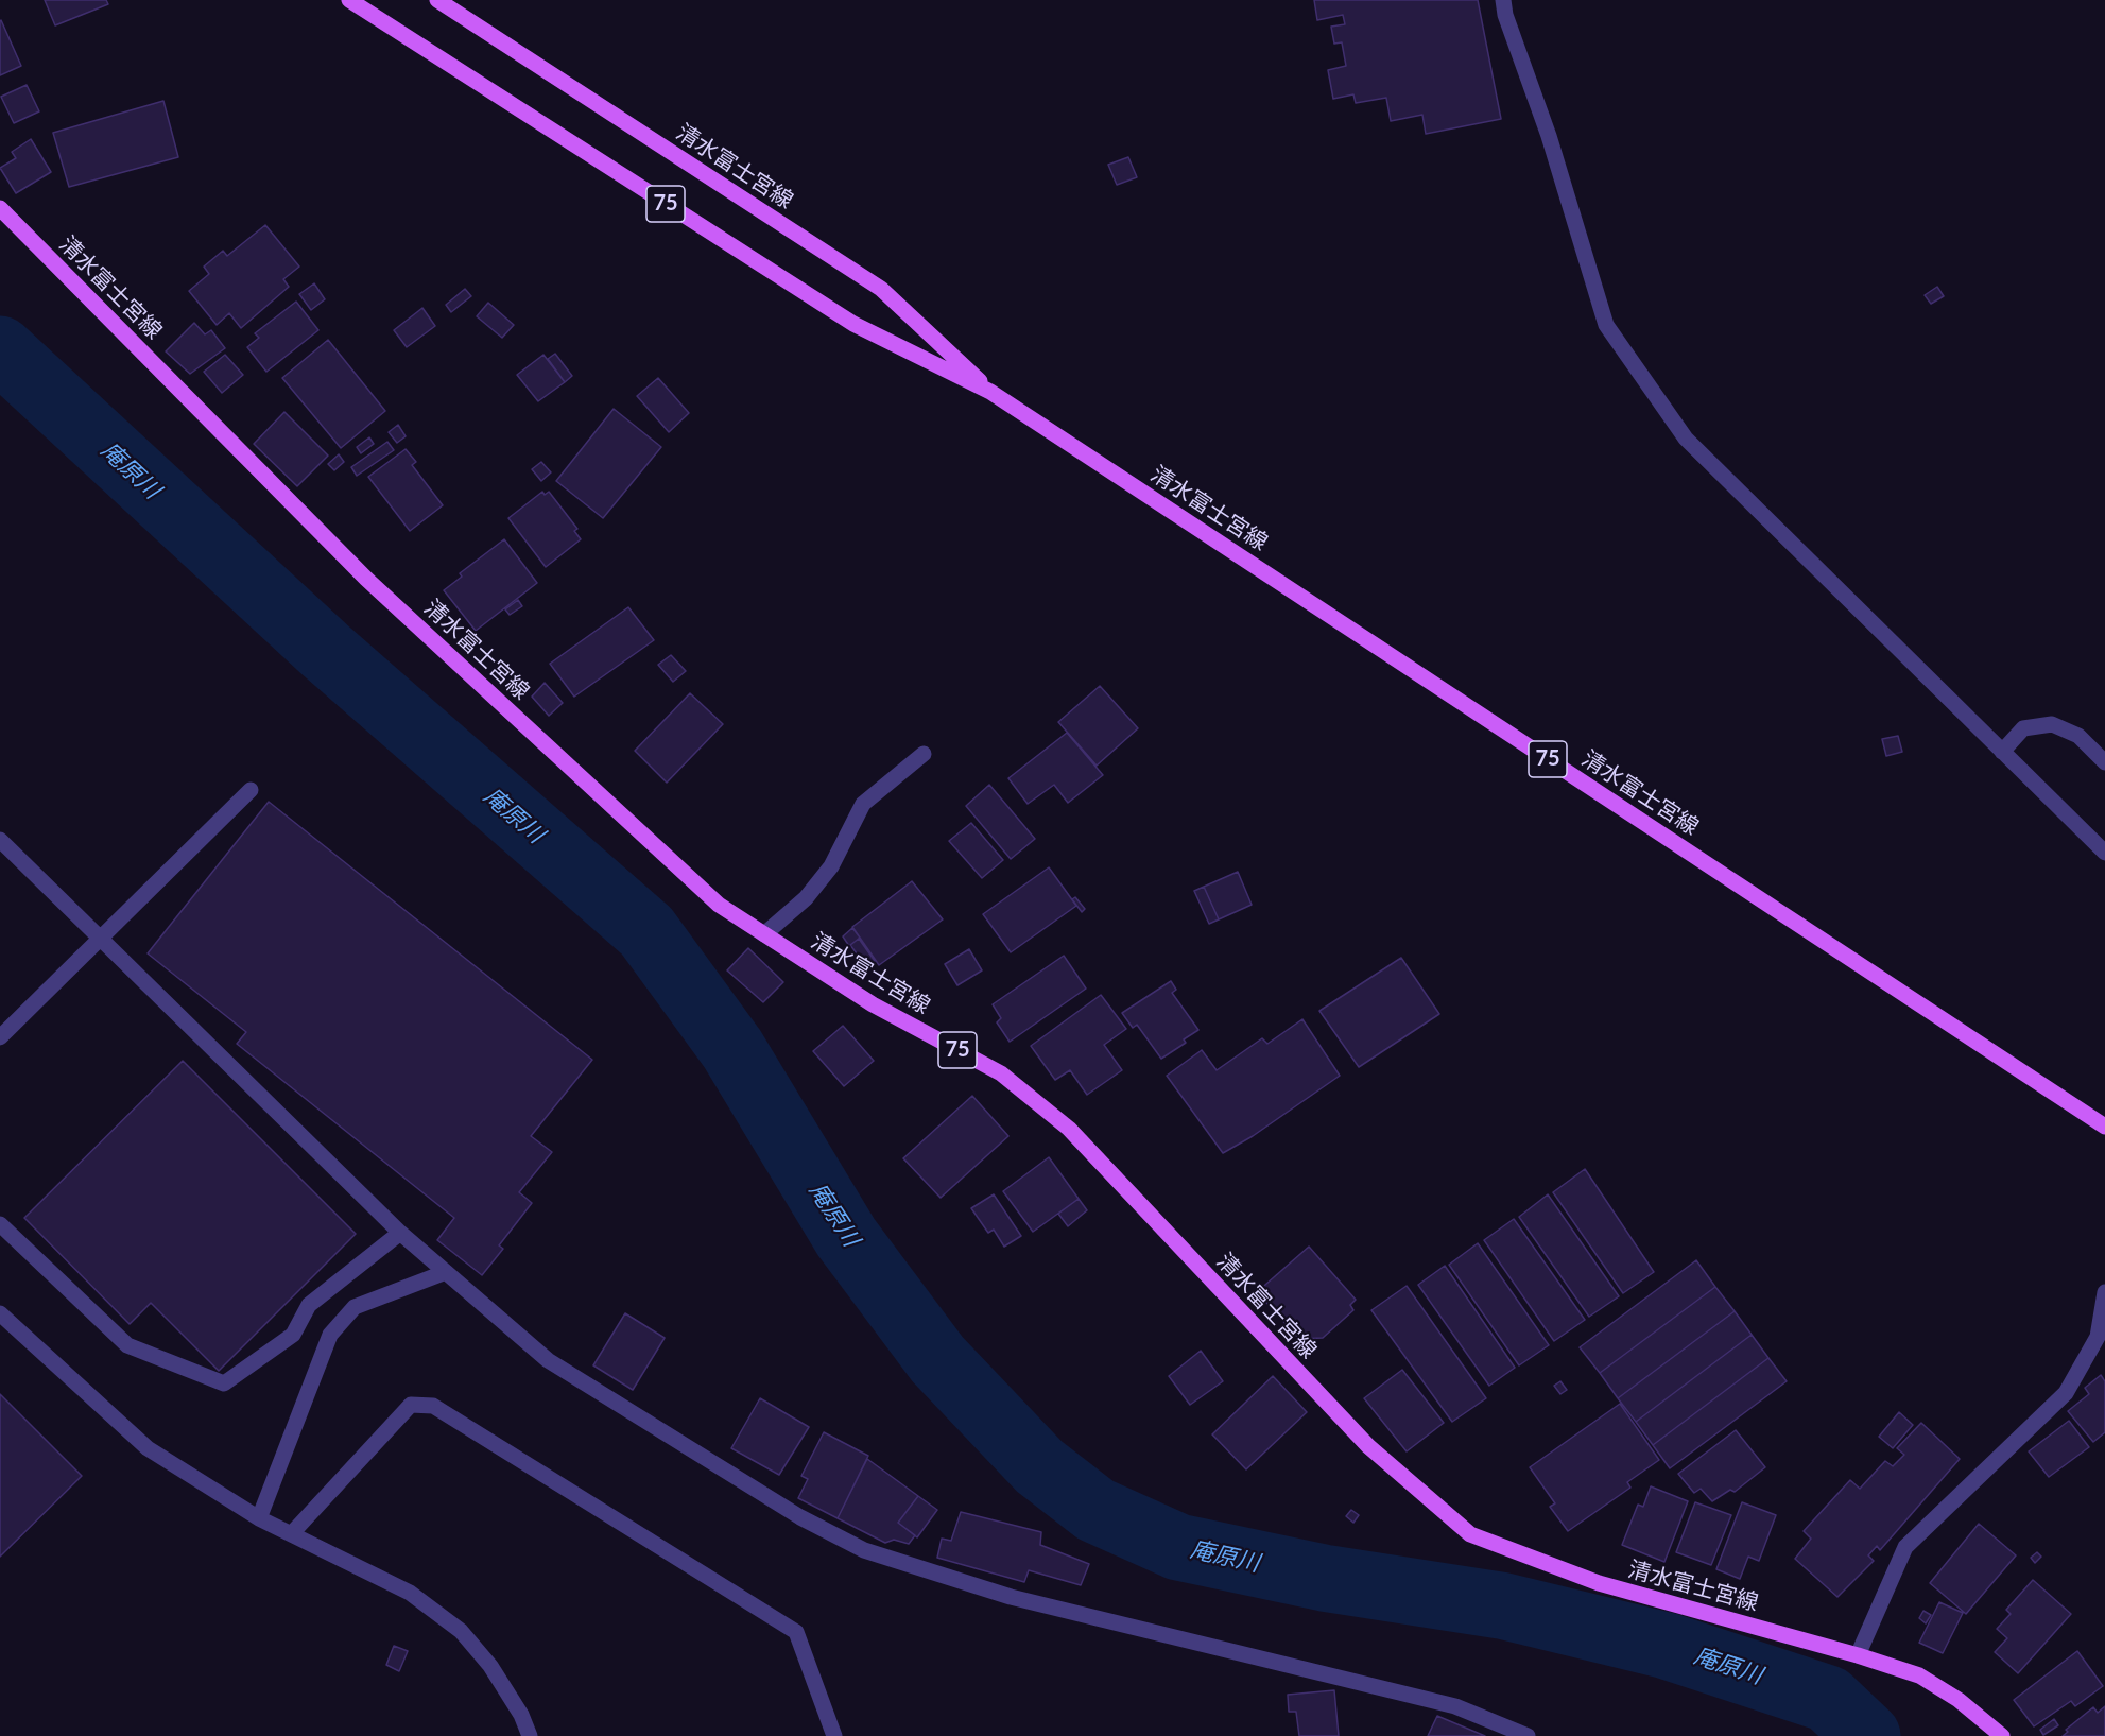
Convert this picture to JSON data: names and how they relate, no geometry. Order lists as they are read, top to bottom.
{
  "streets": {
    "main road": ["清水富士宮線", "75"]
  },
  "water": ["庵原川"]
}
